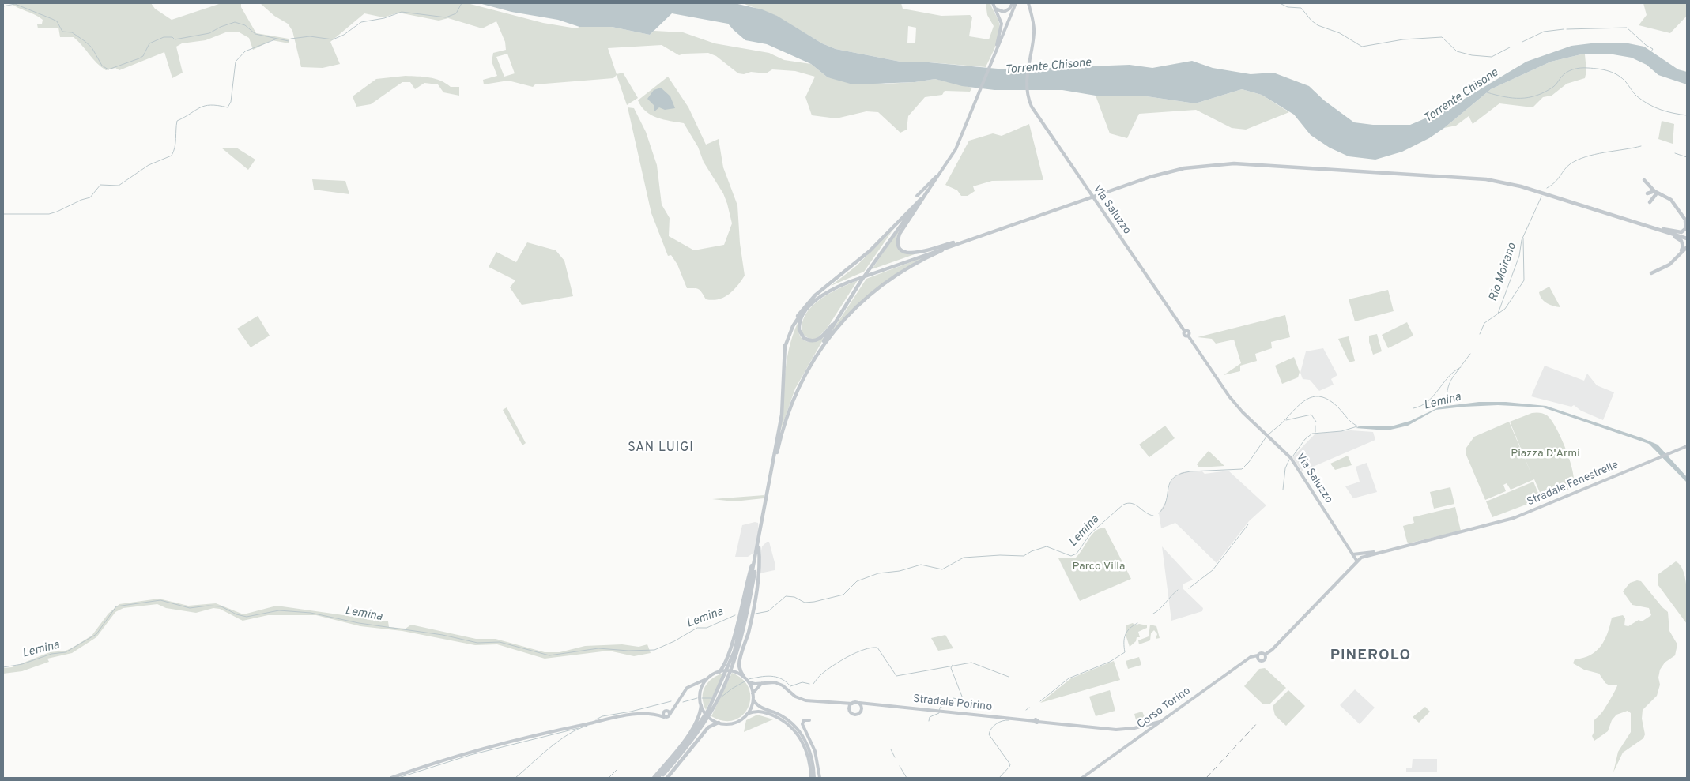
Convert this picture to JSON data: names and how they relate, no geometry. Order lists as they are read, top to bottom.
{
  "streets": {
    "main road": [
      "Via Saluzzo",
      "Stradale Fenestrelle",
      "Stradale Poirino",
      "Corso Torino"
    ]
  },
  "crossings": [
    ["Stradale Poirino", "Corso Torino"]
  ],
  "districts": ["SAN LUIGI", "PINEROLO"],
  "water": ["Torrente Chisone", "Rio Moirano", "Lemina"],
  "parks": ["Piazza D'Armi", "Parco Villa"]
}
